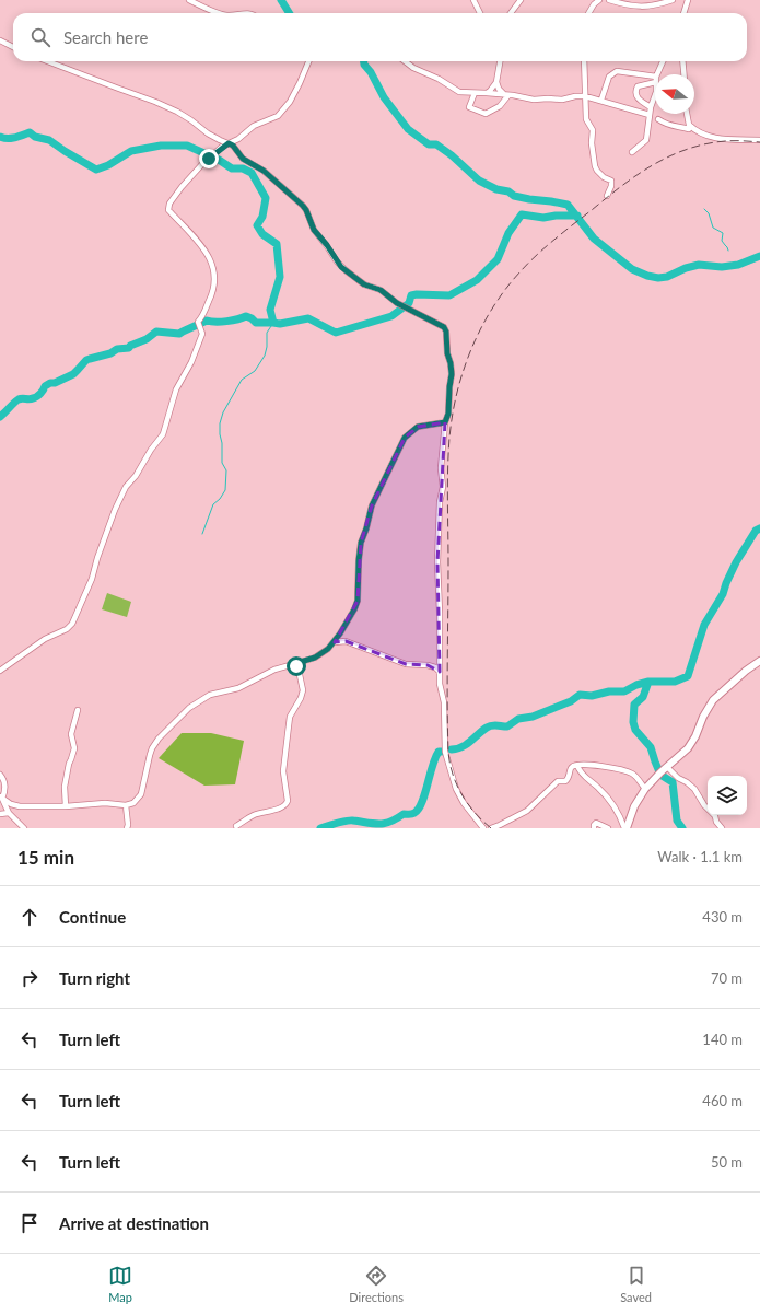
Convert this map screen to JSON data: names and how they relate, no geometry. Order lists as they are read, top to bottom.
{
  "north": "left",
  "page": {
    "search": "Search here",
    "heading": ["15 min", "Walk · 1.1 km"],
    "list": [
      ["Continue", "430 m"],
      ["Turn right", "70 m"],
      ["Turn left", "140 m"],
      ["Turn left", "460 m"],
      ["Turn left", "50 m"],
      "Arrive at destination"
    ],
    "nav": ["Map", "Directions", "Saved"]
  }
}
